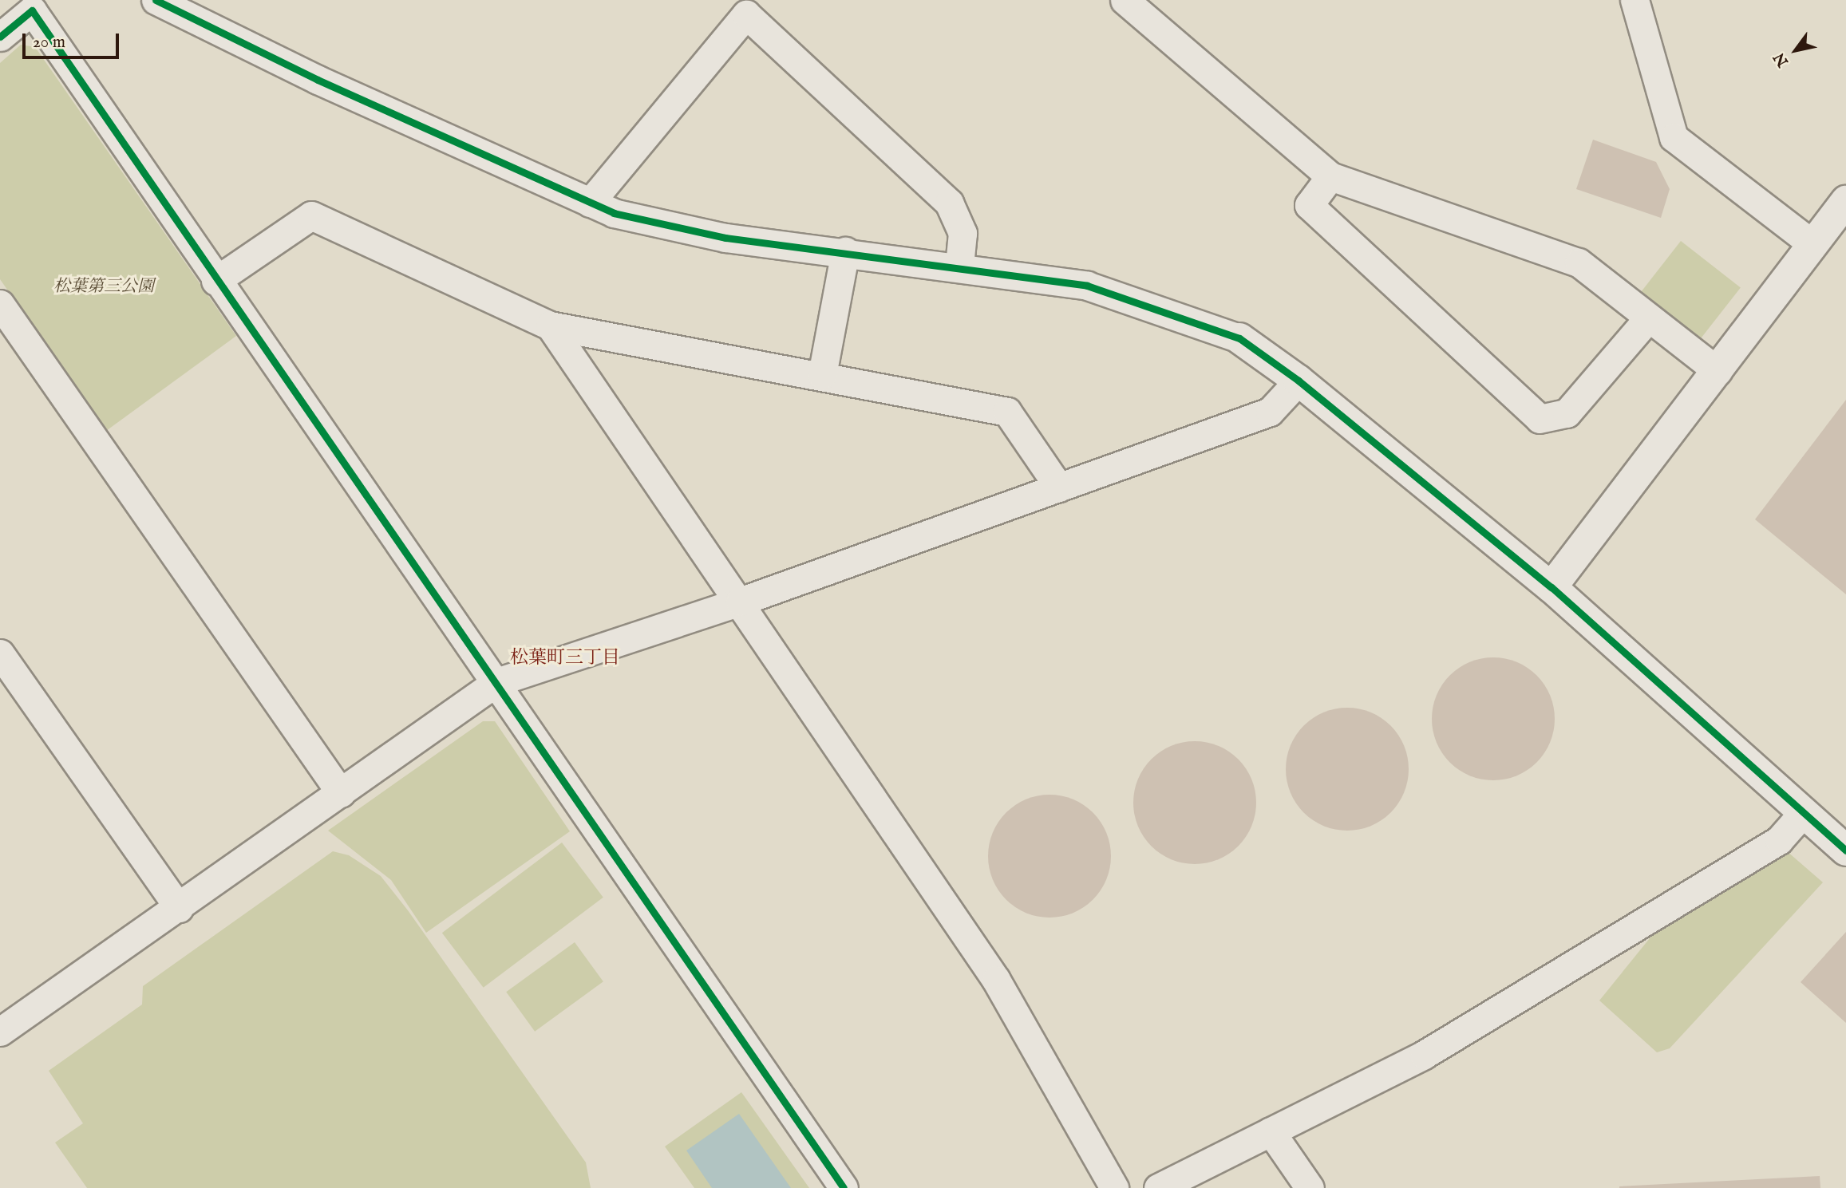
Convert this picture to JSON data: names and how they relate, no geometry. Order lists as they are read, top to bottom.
{
  "districts": ["松葉町三丁目"],
  "parks": ["松葉第三公園"],
  "scale_bar": "20 m",
  "north": "bottom left"
}
